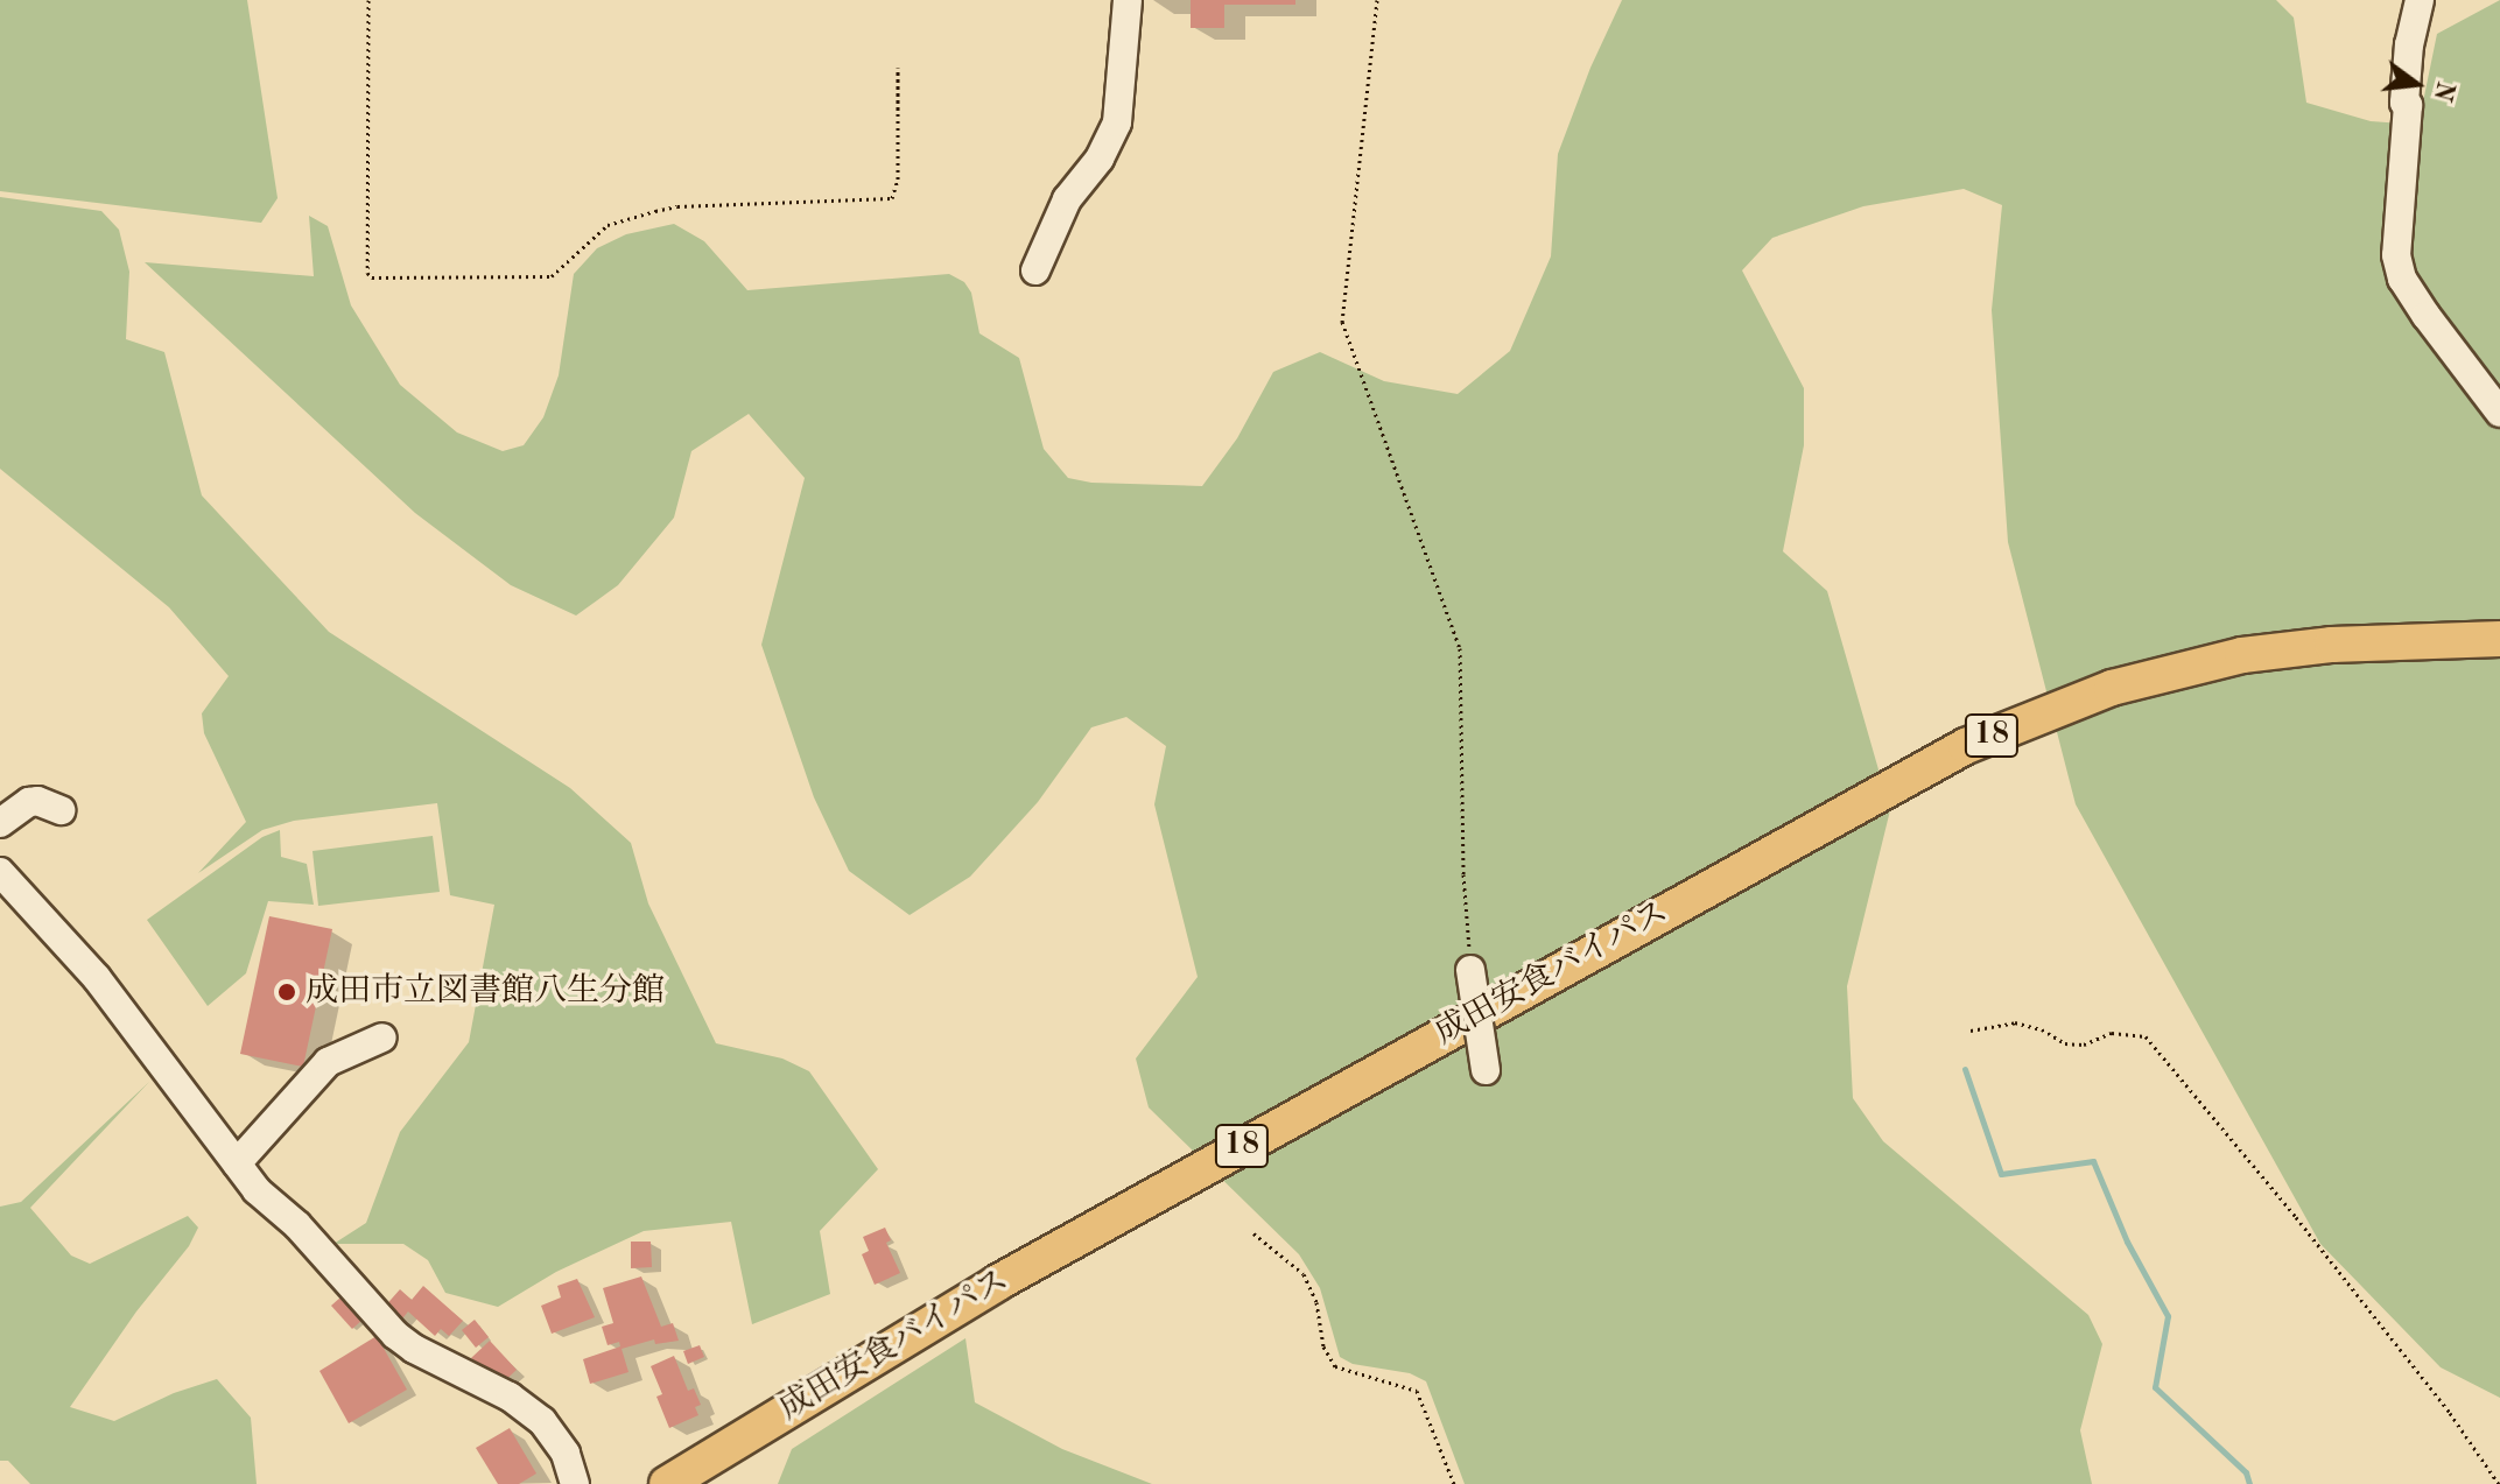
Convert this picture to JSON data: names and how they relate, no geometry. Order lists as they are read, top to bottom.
{
  "streets": {
    "main road": ["18", "成田安食バイパス"]
  },
  "places": ["成田市立図書館八生分館"],
  "north": "right"
}
